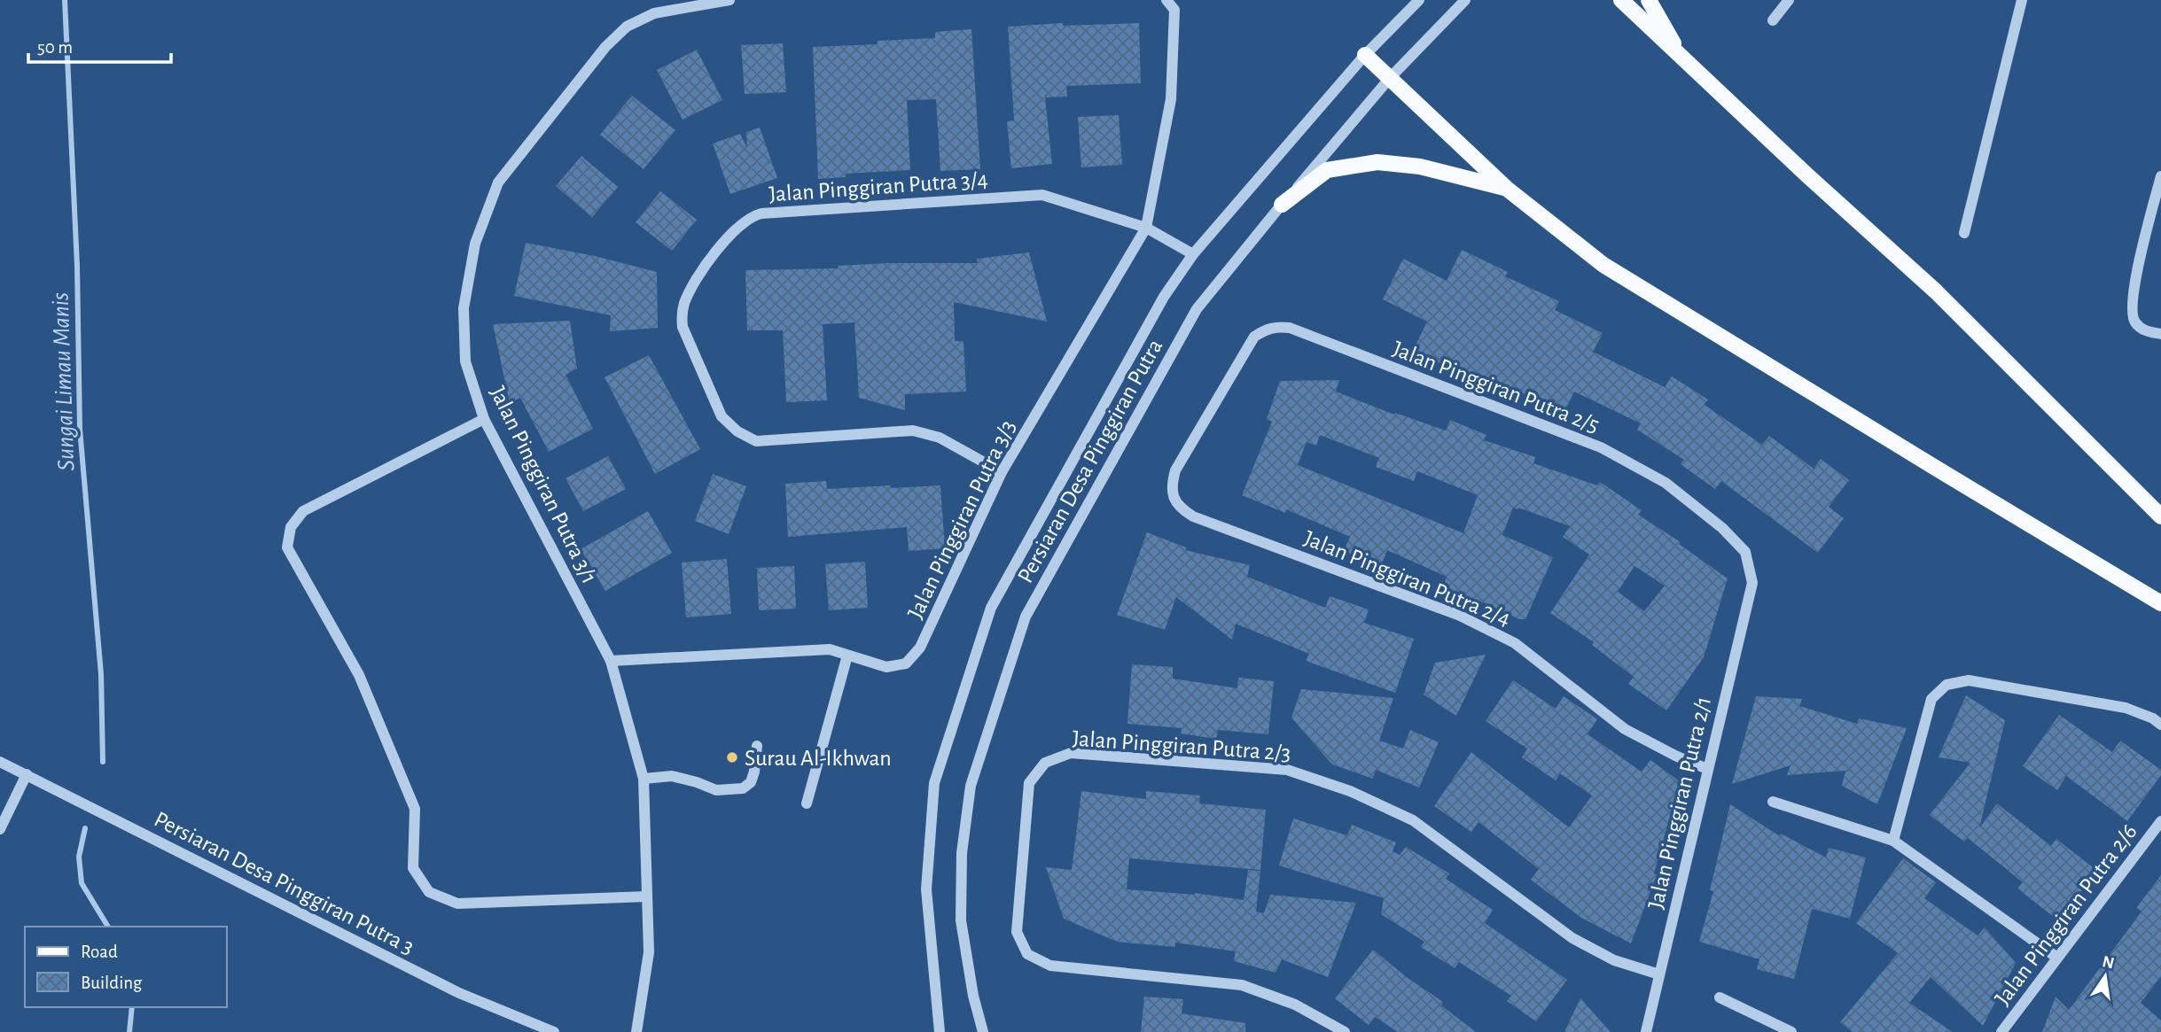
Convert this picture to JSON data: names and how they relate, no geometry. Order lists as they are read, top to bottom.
{
  "streets": {
    "street": [
      "Jalan Pinggiran Putra 3/4",
      "Jalan Pinggiran Putra 2/5",
      "Persiaran Desa Pinggiran Putra",
      "Jalan Pinggiran Putra 3/1",
      "Jalan Pinggiran Putra 3/3",
      "Jalan Pinggiran Putra 2/4",
      "Jalan Pinggiran Putra 2/3",
      "Jalan Pinggiran Putra 2/1",
      "Persiaran Desa Pinggiran Putra 3",
      "Jalan Pinggiran Putra 2/6"
    ]
  },
  "crossings": [
    ["Jalan Pinggiran Putra 3/4", "Persiaran Desa Pinggiran Putra"],
    ["Jalan Pinggiran Putra 3/4", "Jalan Pinggiran Putra 3/3"],
    ["Jalan Pinggiran Putra 2/5", "Jalan Pinggiran Putra 2/4"],
    ["Jalan Pinggiran Putra 2/5", "Jalan Pinggiran Putra 2/1"],
    ["Jalan Pinggiran Putra 3/1", "Jalan Pinggiran Putra 3/3"],
    ["Jalan Pinggiran Putra 2/4", "Jalan Pinggiran Putra 2/1"],
    ["Jalan Pinggiran Putra 2/3", "Jalan Pinggiran Putra 2/1"]
  ],
  "water": ["Sungai Limau Manis"],
  "places": ["Surau Al-Ikhwan"],
  "legend": ["Road", "Building"],
  "scale_bar": "50 m",
  "north": "top"
}
